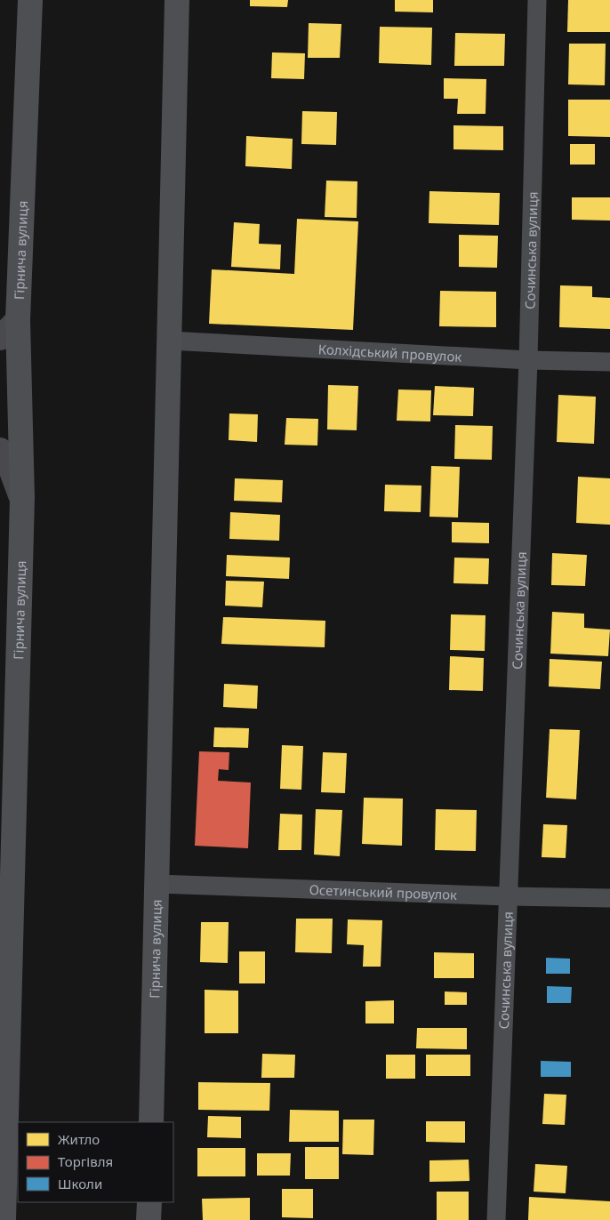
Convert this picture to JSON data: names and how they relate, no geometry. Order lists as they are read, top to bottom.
{
  "streets": {
    "main road": ["Гірнича вулиця"],
    "street": ["Сочинська вулиця", "Колхідський провулок", "Осетинський провулок"]
  },
  "crossings": [
    ["Гірнича вулиця", "Колхідський провулок"],
    ["Гірнича вулиця", "Осетинський провулок"],
    ["Сочинська вулиця", "Колхідський провулок"],
    ["Сочинська вулиця", "Осетинський провулок"]
  ],
  "legend": ["Житло", "Торгівля", "Школи"]
}
